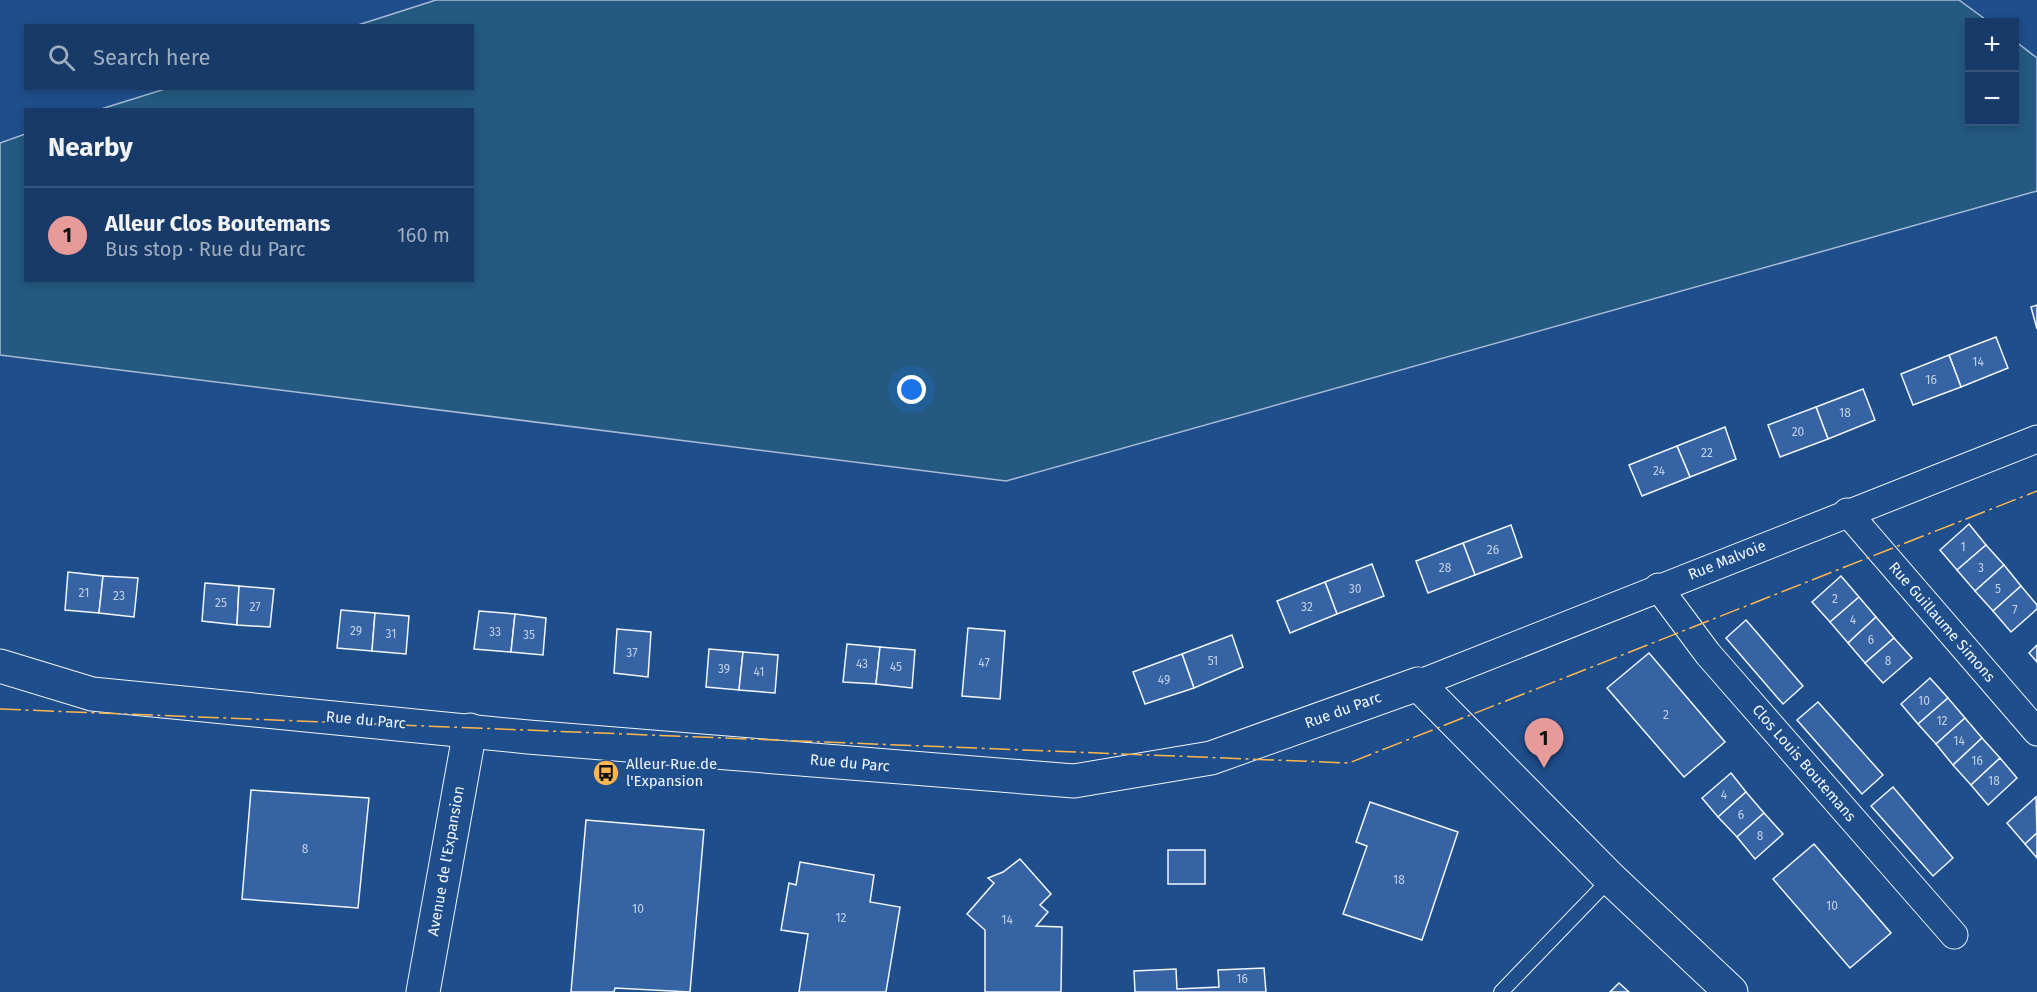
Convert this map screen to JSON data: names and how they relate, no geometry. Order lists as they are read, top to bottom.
{
  "streets": {
    "street": [
      "Rue Malvoie",
      "Rue Guillaume Simons",
      "Rue du Parc",
      "Clos Louis Boutemans",
      "Avenue de l'Expansion"
    ]
  },
  "crossings": [
    ["Rue Malvoie", "Rue Guillaume Simons"],
    ["Rue Malvoie", "Rue du Parc"],
    ["Rue Malvoie", "Clos Louis Boutemans"],
    ["Rue du Parc", "Avenue de l'Expansion"]
  ],
  "places": {
    "bus stop": ["Alleur Rue de l'Expansion"]
  },
  "house_numbers": [
    "14",
    "16",
    "18",
    "20",
    "22",
    "24",
    "1",
    "26",
    "28",
    "3",
    "30",
    "5",
    "21",
    "23",
    "2",
    "25",
    "27",
    "32",
    "7",
    "4",
    "29",
    "33",
    "31",
    "35",
    "6",
    "37",
    "51",
    "8",
    "47",
    "43",
    "45",
    "39",
    "41",
    "49",
    "10",
    "2",
    "12",
    "14",
    "16",
    "18",
    "4",
    "6",
    "8",
    "8",
    "18",
    "10",
    "10",
    "12",
    "14",
    "16"
  ],
  "page": {
    "map_buttons": ["+", "−"],
    "search": "Search here",
    "heading": "Nearby",
    "list": [
      {
        "mark": "1",
        "name": "Alleur Clos Boutemans",
        "note": "Bus stop · Rue du Parc",
        "value": "160 m"
      }
    ],
    "pins": "1"
  }
}
